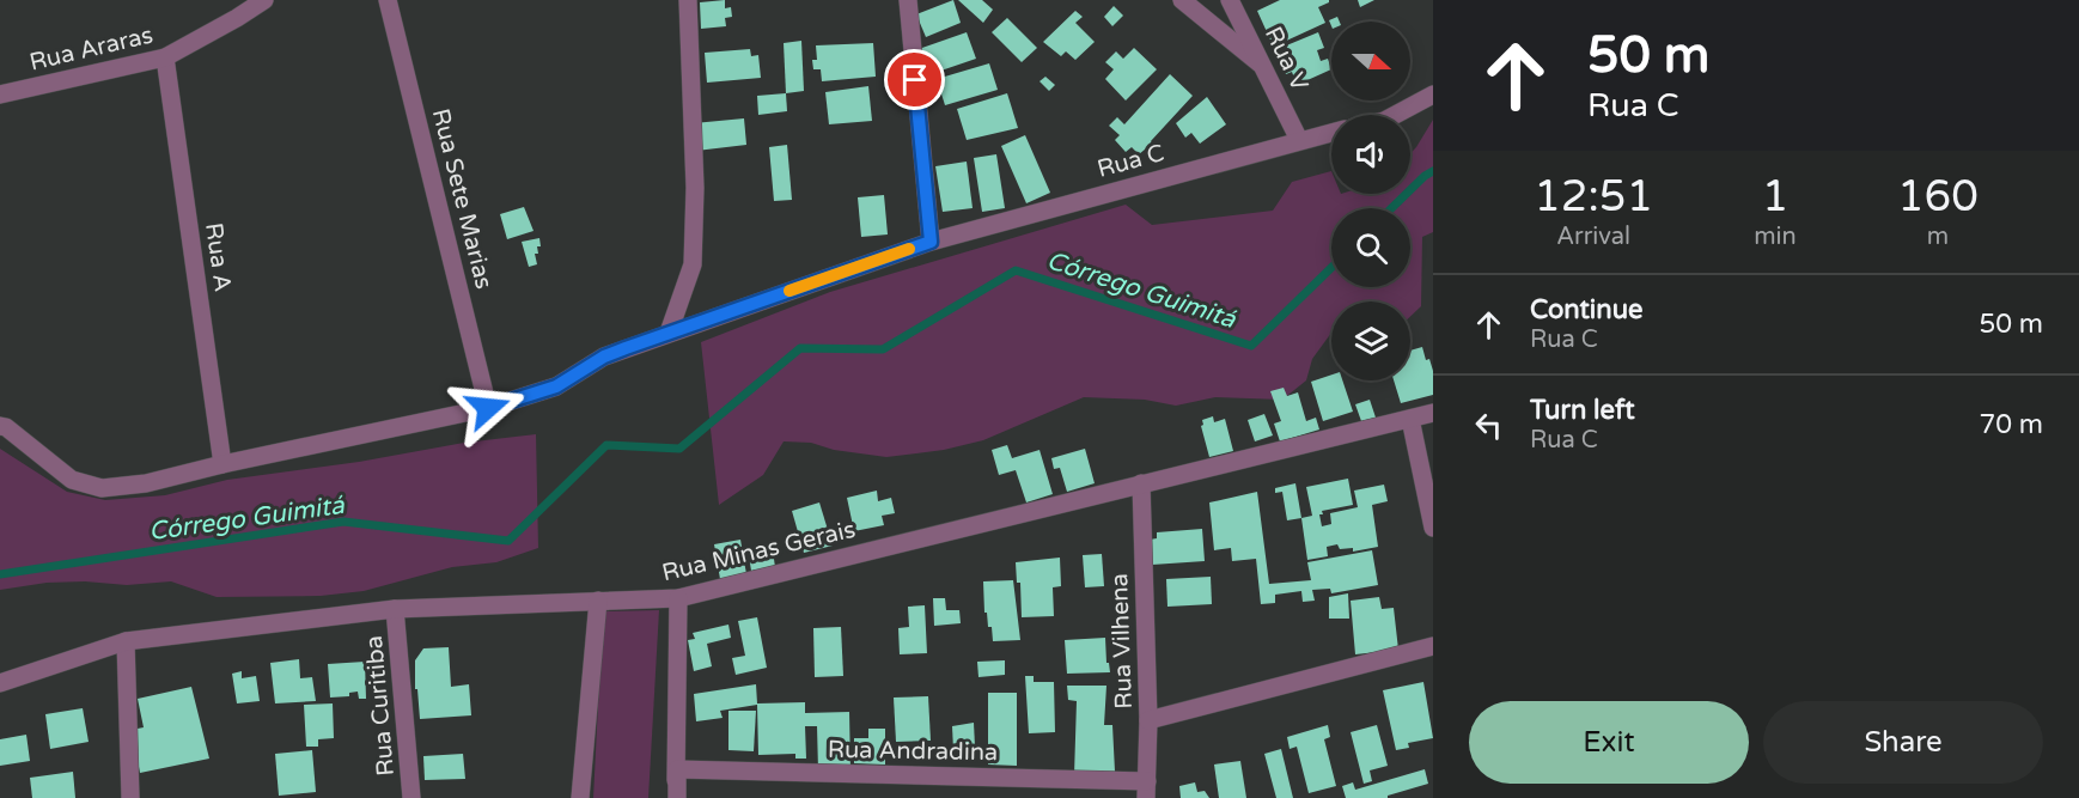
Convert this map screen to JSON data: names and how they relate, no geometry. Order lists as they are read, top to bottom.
{
  "streets": {
    "street": [
      "Rua Araras",
      "Rua V",
      "Rua C",
      "Rua Sete Marias",
      "Rua A",
      "Rua Minas Gerais",
      "Rua Vilhena",
      "Rua Curitiba",
      "Rua Andradina"
    ]
  },
  "crossings": [
    ["Rua Araras", "Rua A"],
    ["Rua V", "Rua C"],
    ["Rua C", "Rua Sete Marias"],
    ["Rua C", "Rua A"],
    ["Rua Minas Gerais", "Rua Vilhena"],
    ["Rua Minas Gerais", "Rua Curitiba"],
    ["Rua Vilhena", "Rua Andradina"]
  ],
  "water": ["Córrego Guimitá"],
  "north": "right",
  "page": {
    "turn": ["50 m", "Rua C"],
    "eta": [
      "12:51",
      "Arrival",
      "1",
      "min",
      "160",
      "m"
    ],
    "list": [
      {
        "name": "Continue",
        "note": "Rua C",
        "value": "50 m"
      },
      {
        "name": "Turn left",
        "note": "Rua C",
        "value": "70 m"
      }
    ],
    "buttons": ["Exit", "Share"]
  }
}
